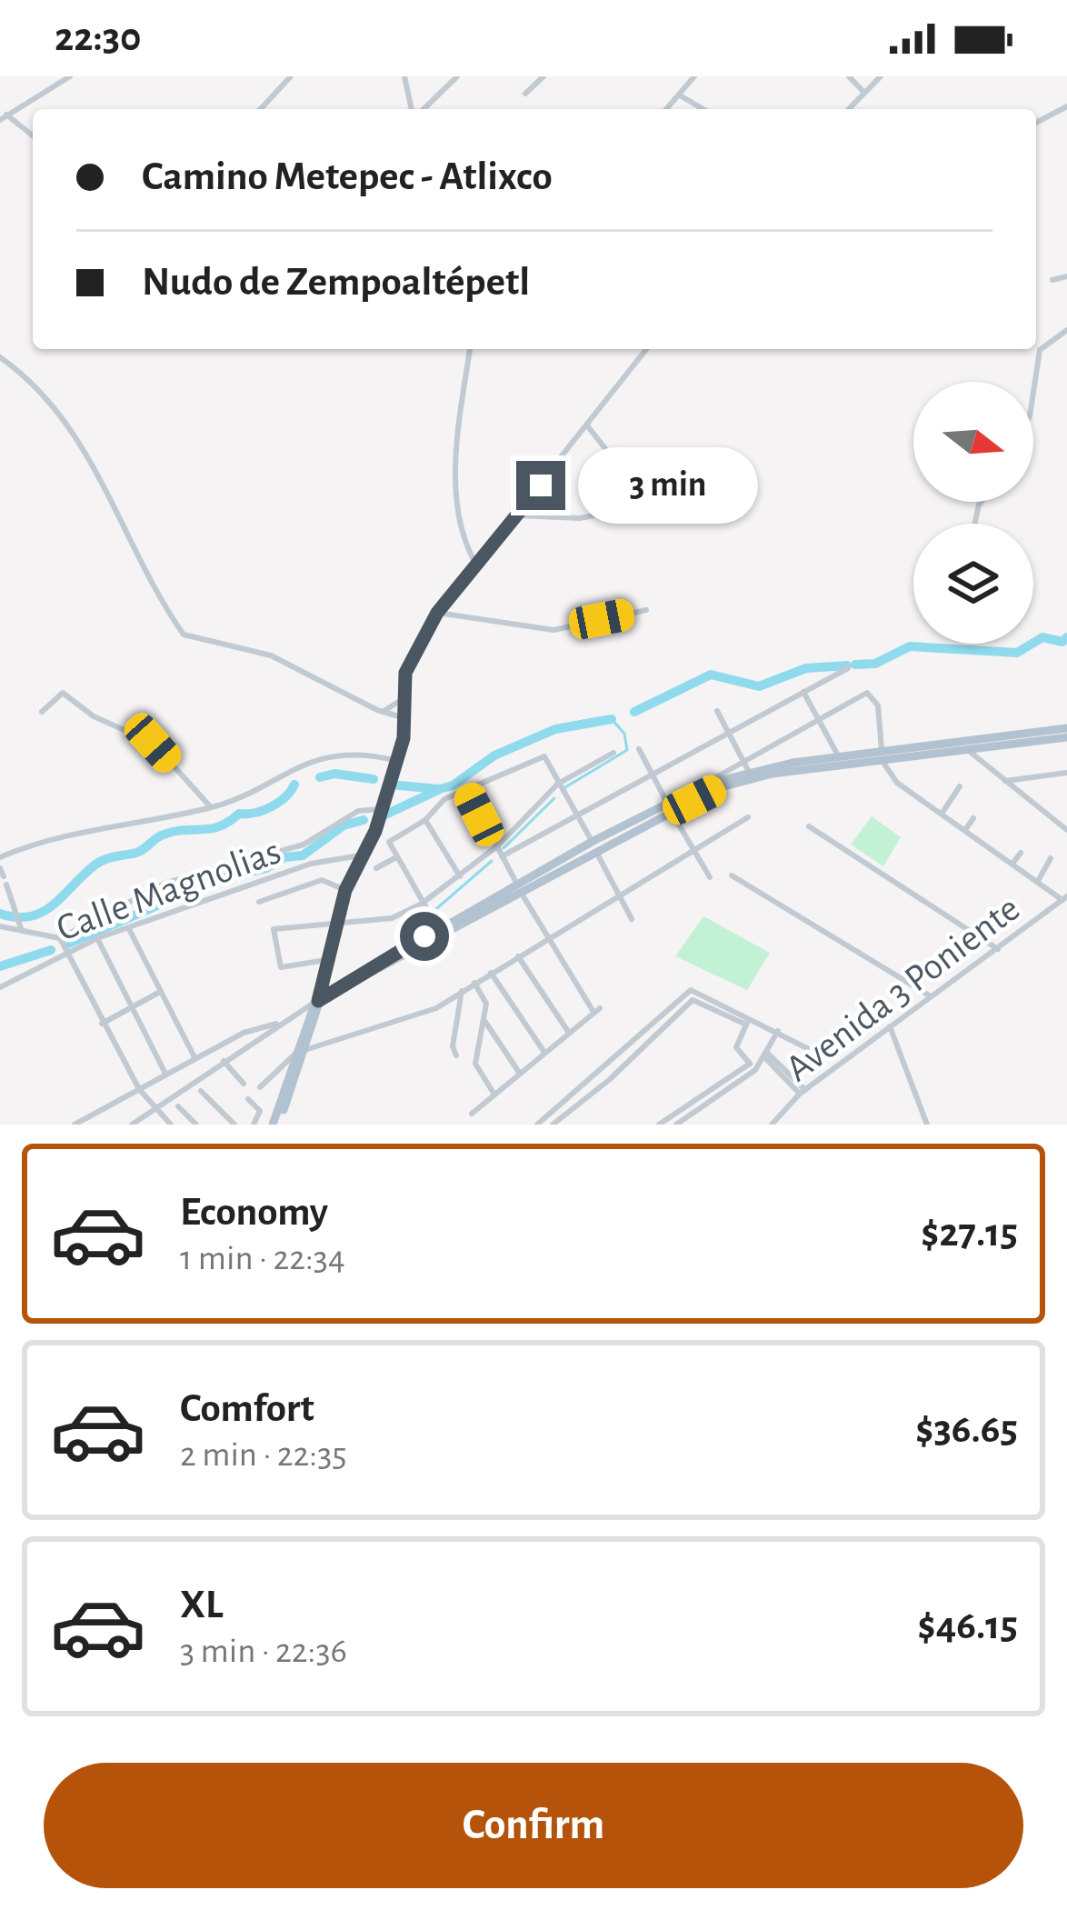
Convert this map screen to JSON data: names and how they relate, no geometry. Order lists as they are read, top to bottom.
{
  "streets": {
    "street": ["Calle Magnolias", "Avenida 3 Poniente"]
  },
  "north": "right",
  "page": {
    "status": "22:30",
    "banner": ["Camino Metepec - Atlixco", "Nudo de Zempoaltépetl"],
    "bubble": "3 min",
    "list": [
      {
        "name": "Economy",
        "note": "1 min · 22:34",
        "value": "$27.15"
      },
      {
        "name": "Comfort",
        "note": "2 min · 22:35",
        "value": "$36.65"
      },
      {
        "name": "XL",
        "note": "3 min · 22:36",
        "value": "$46.15"
      }
    ],
    "buttons": "Confirm"
  }
}
